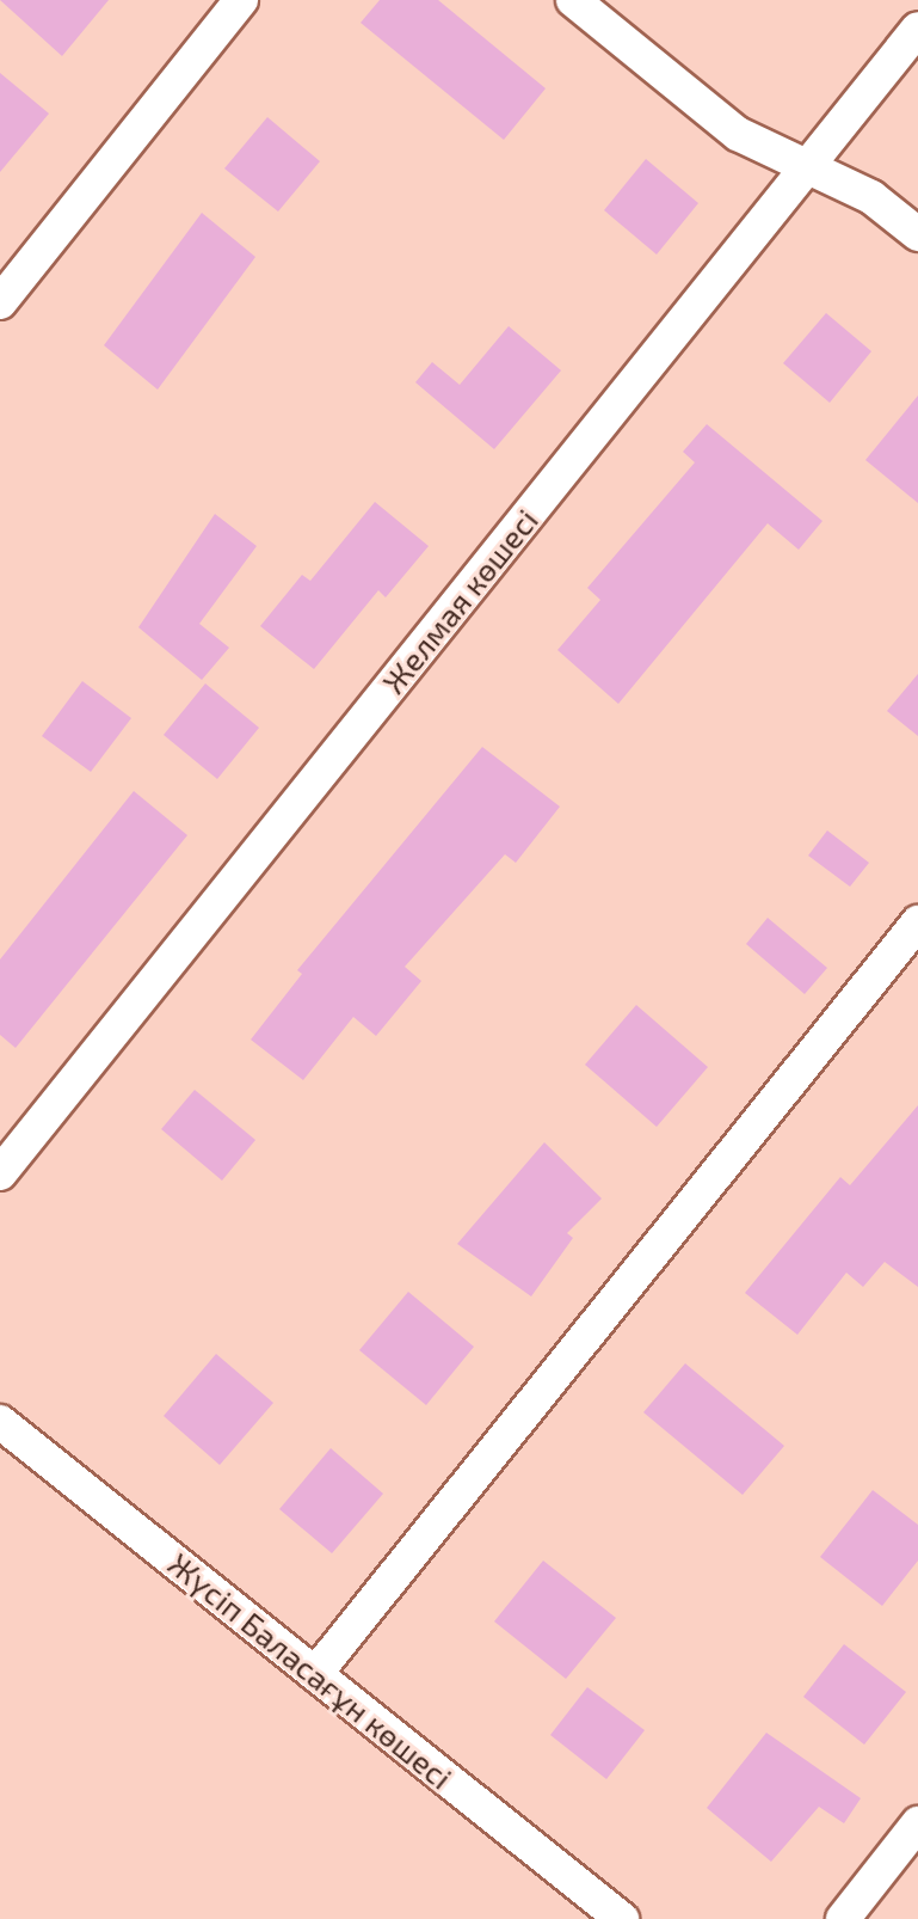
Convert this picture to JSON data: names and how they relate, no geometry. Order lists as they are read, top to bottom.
{
  "streets": {
    "street": ["Желмая көшесі", "Жүсіп Баласағұн көшесі"]
  }
}
